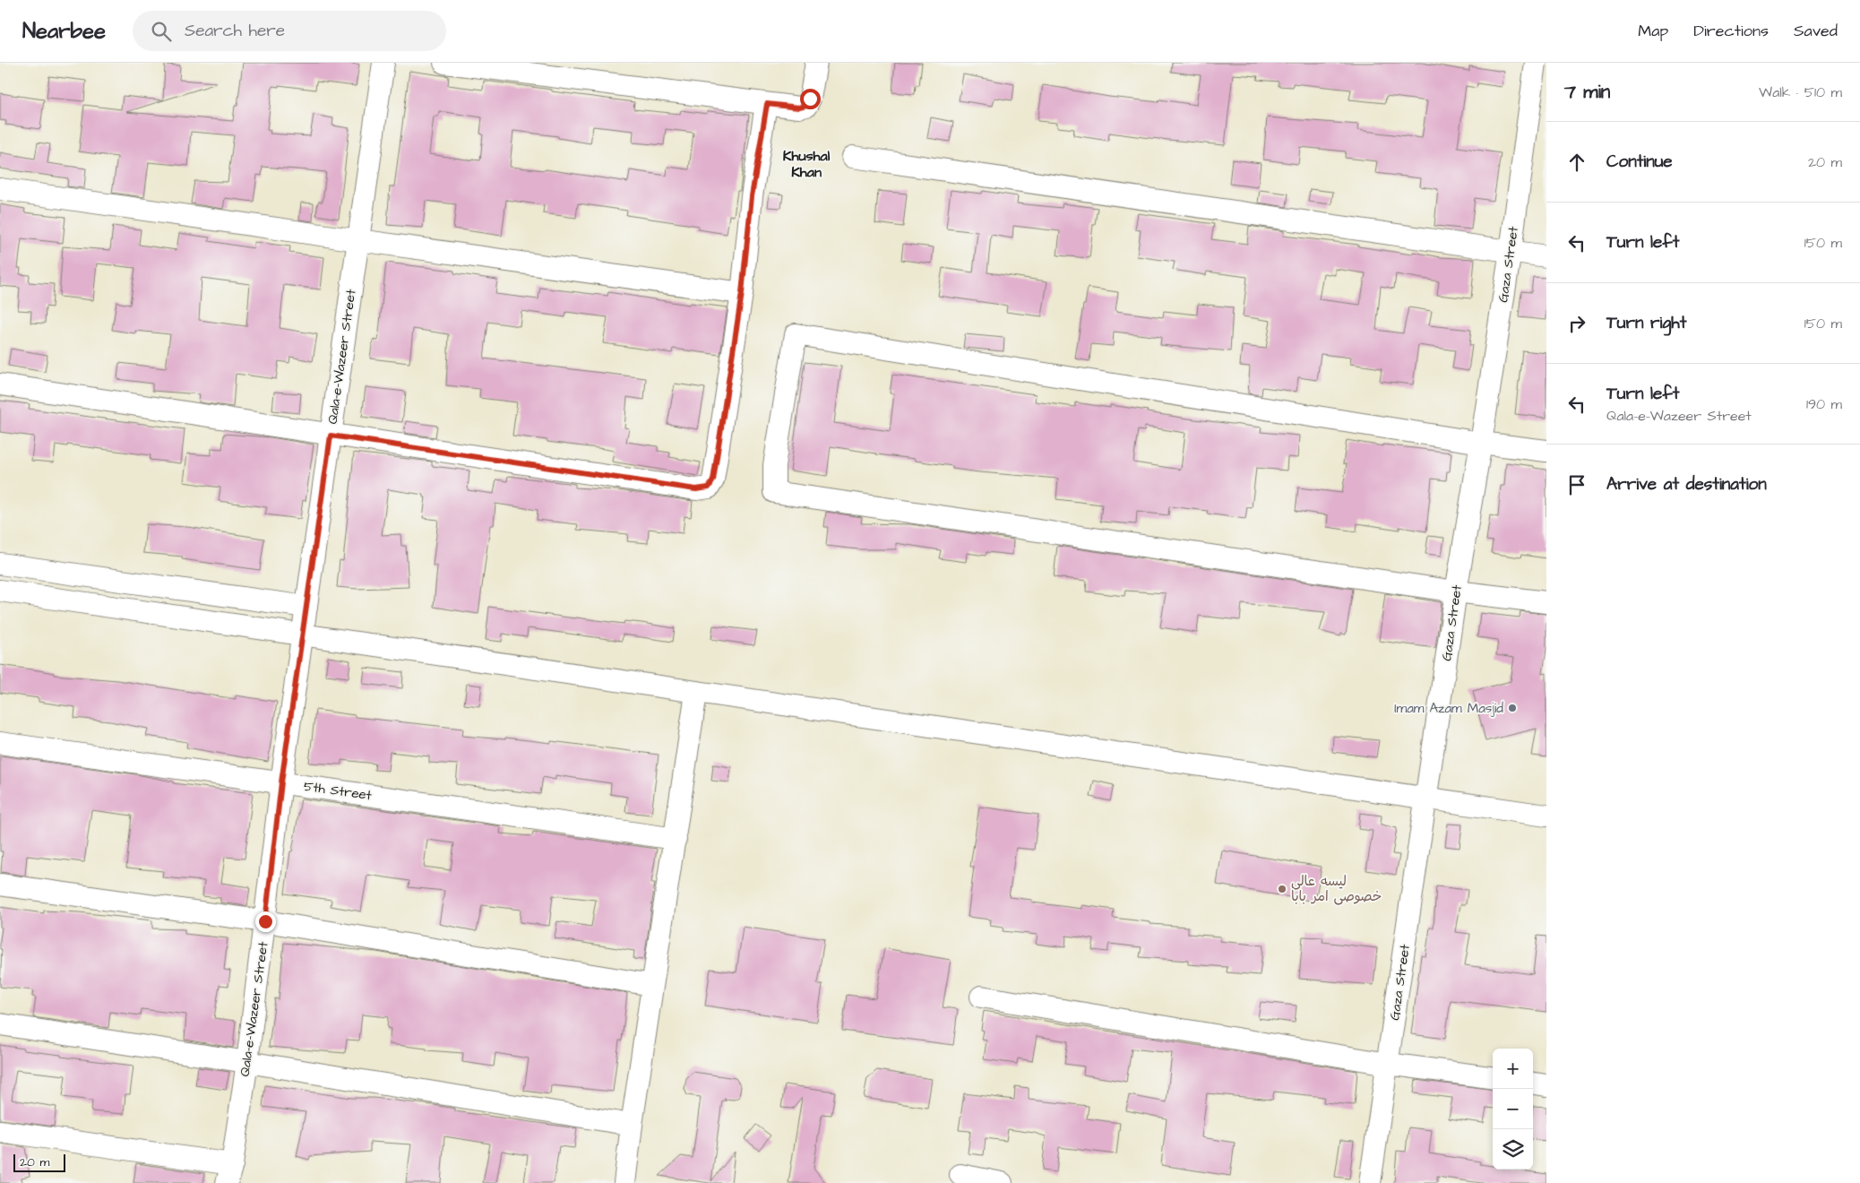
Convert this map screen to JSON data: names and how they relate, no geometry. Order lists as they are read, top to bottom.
{
  "streets": {
    "street": ["Gaza Street", "Qala-e-Wazeer Street", "5th Street"]
  },
  "crossings": [
    ["Qala-e-Wazeer Street", "5th Street"]
  ],
  "districts": ["Khushal Khan"],
  "places": ["Imam Azam Masjid", "لیسه عالی خصوصی امر بابا"],
  "scale_bar": "20 m",
  "page": {
    "header": "Nearbee",
    "search": "Search here",
    "nav": ["Map", "Directions", "Saved"],
    "heading": ["7 min", "Walk · 510 m"],
    "list": [
      ["Continue", "20 m"],
      ["Turn left", "150 m"],
      ["Turn right", "150 m"],
      ["Turn left", "Qala-e-Wazeer Street", "190 m"],
      "Arrive at destination"
    ],
    "map_buttons": ["+", "−"],
    "scale": "20 m"
  }
}
